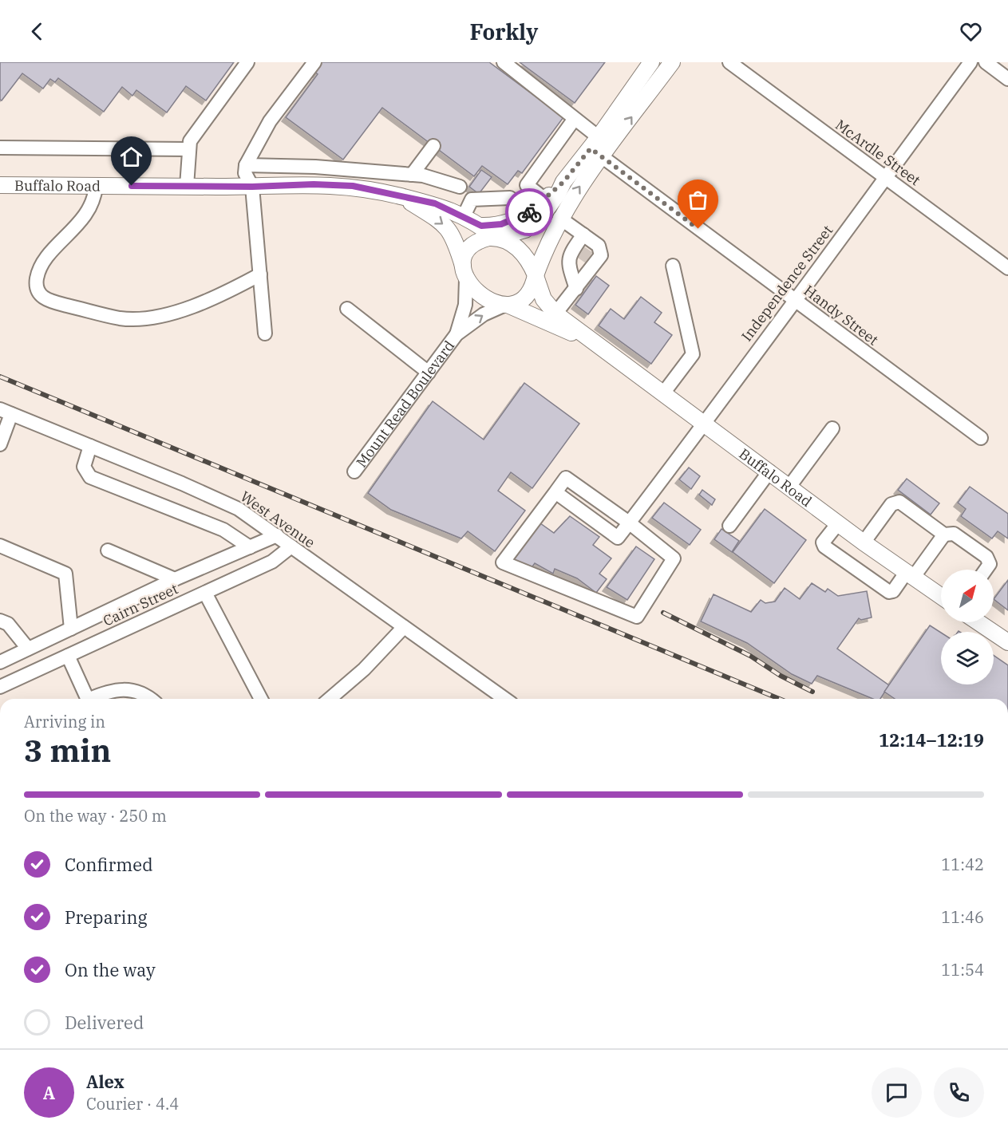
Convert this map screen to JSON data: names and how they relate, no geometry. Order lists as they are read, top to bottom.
{
  "streets": {
    "main road": ["Buffalo Road"],
    "street": [
      "McArdle Street",
      "Independence Street",
      "Handy Street",
      "Mount Read Boulevard",
      "West Avenue",
      "Cairn Street"
    ]
  },
  "crossings": [
    ["McArdle Street", "Independence Street"],
    ["Buffalo Road", "Independence Street"],
    ["Independence Street", "Handy Street"],
    ["West Avenue", "Cairn Street"]
  ],
  "north": "top right",
  "page": {
    "header": "Forkly",
    "heading": ["3 min", "Arriving in", "12:14–12:19"],
    "panel": ["Alex", "Courier · 4.4"],
    "bar": "On the way · 250 m",
    "list": [
      ["Confirmed", "11:42"],
      ["Preparing", "11:46"],
      ["On the way", "11:54"],
      "Delivered"
    ],
    "round": "A"
  }
}
